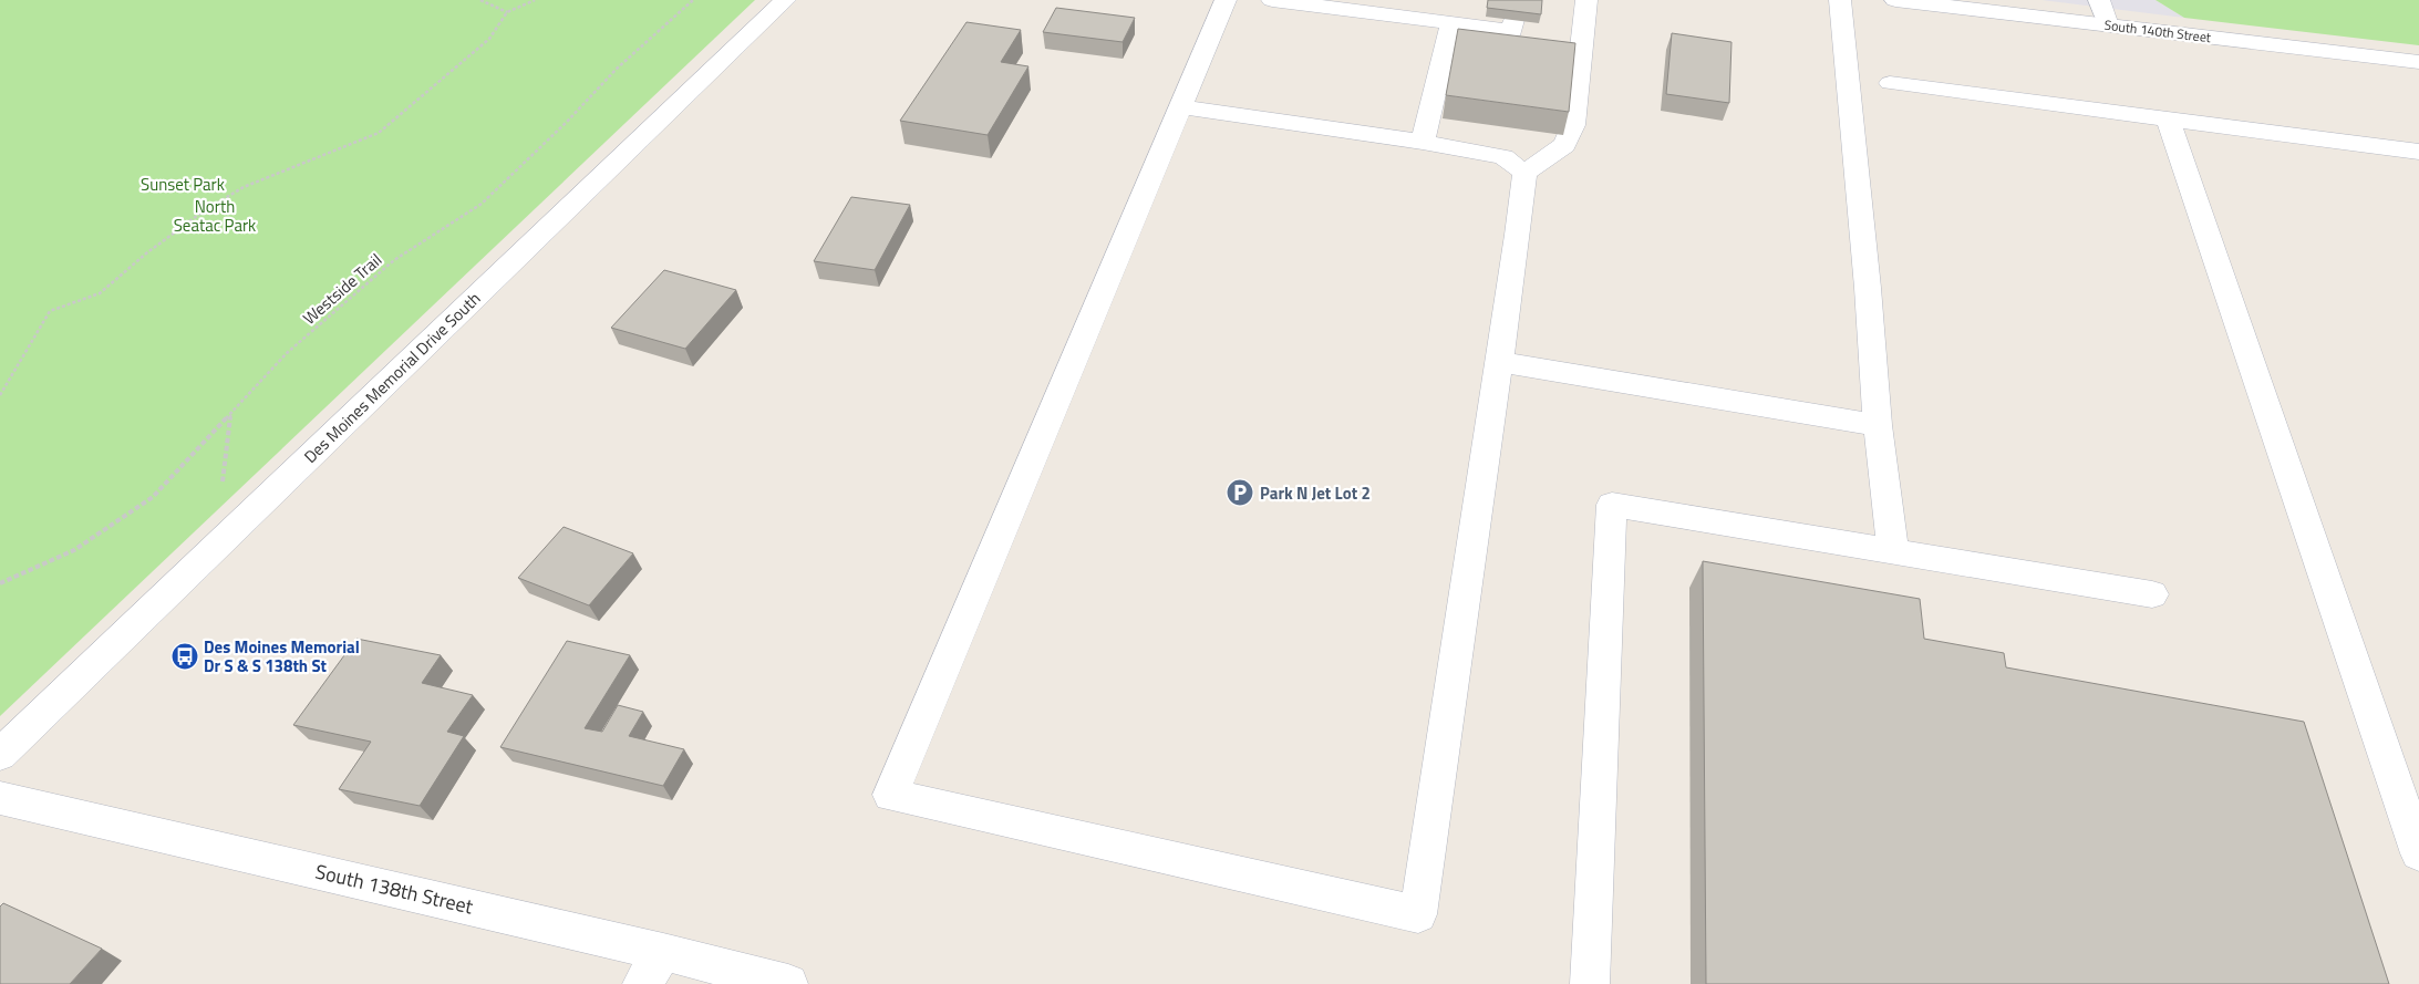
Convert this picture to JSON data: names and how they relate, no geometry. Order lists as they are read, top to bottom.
{
  "streets": {
    "street": ["South 140th Street", "Des Moines Memorial Drive South", "South 138th Street"],
    "path": ["Westside Trail"]
  },
  "parks": ["Sunset Park", "North Seatac Park"],
  "places": {
    "parking": ["Park N Jet Lot 2"],
    "bus stop": ["Des Moines Memorial Dr S & S 138th St"]
  }
}
